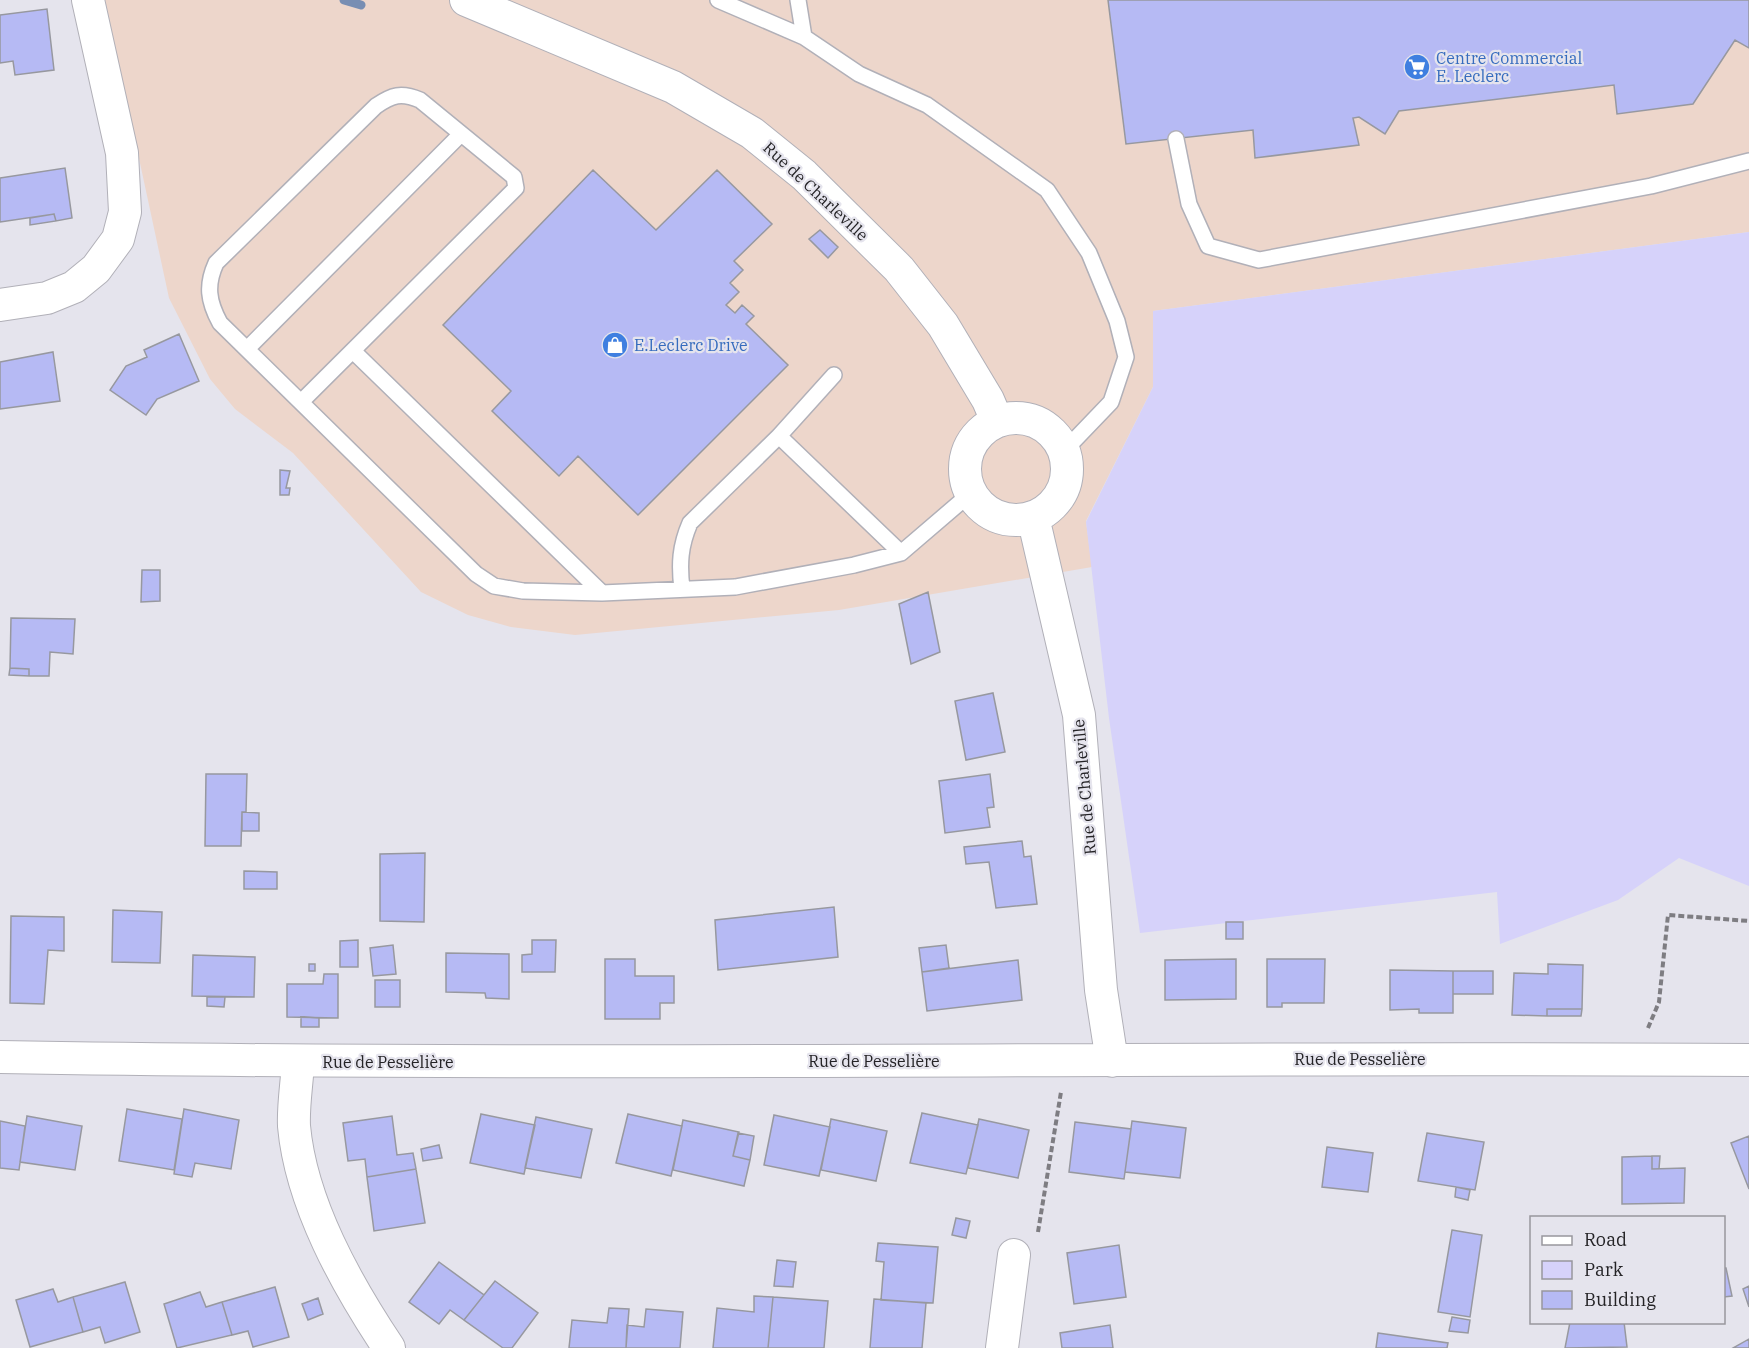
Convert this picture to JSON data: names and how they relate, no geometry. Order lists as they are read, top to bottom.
{
  "streets": {
    "street": ["Rue de Charleville", "Rue de Pesselière"]
  },
  "crossings": [
    ["Rue de Charleville", "Rue de Pesselière"]
  ],
  "places": {
    "supermarket": ["Centre Commercial E. Leclerc"],
    "shop": ["E.Leclerc Drive"]
  },
  "legend": ["Road", "Park", "Building"]
}
